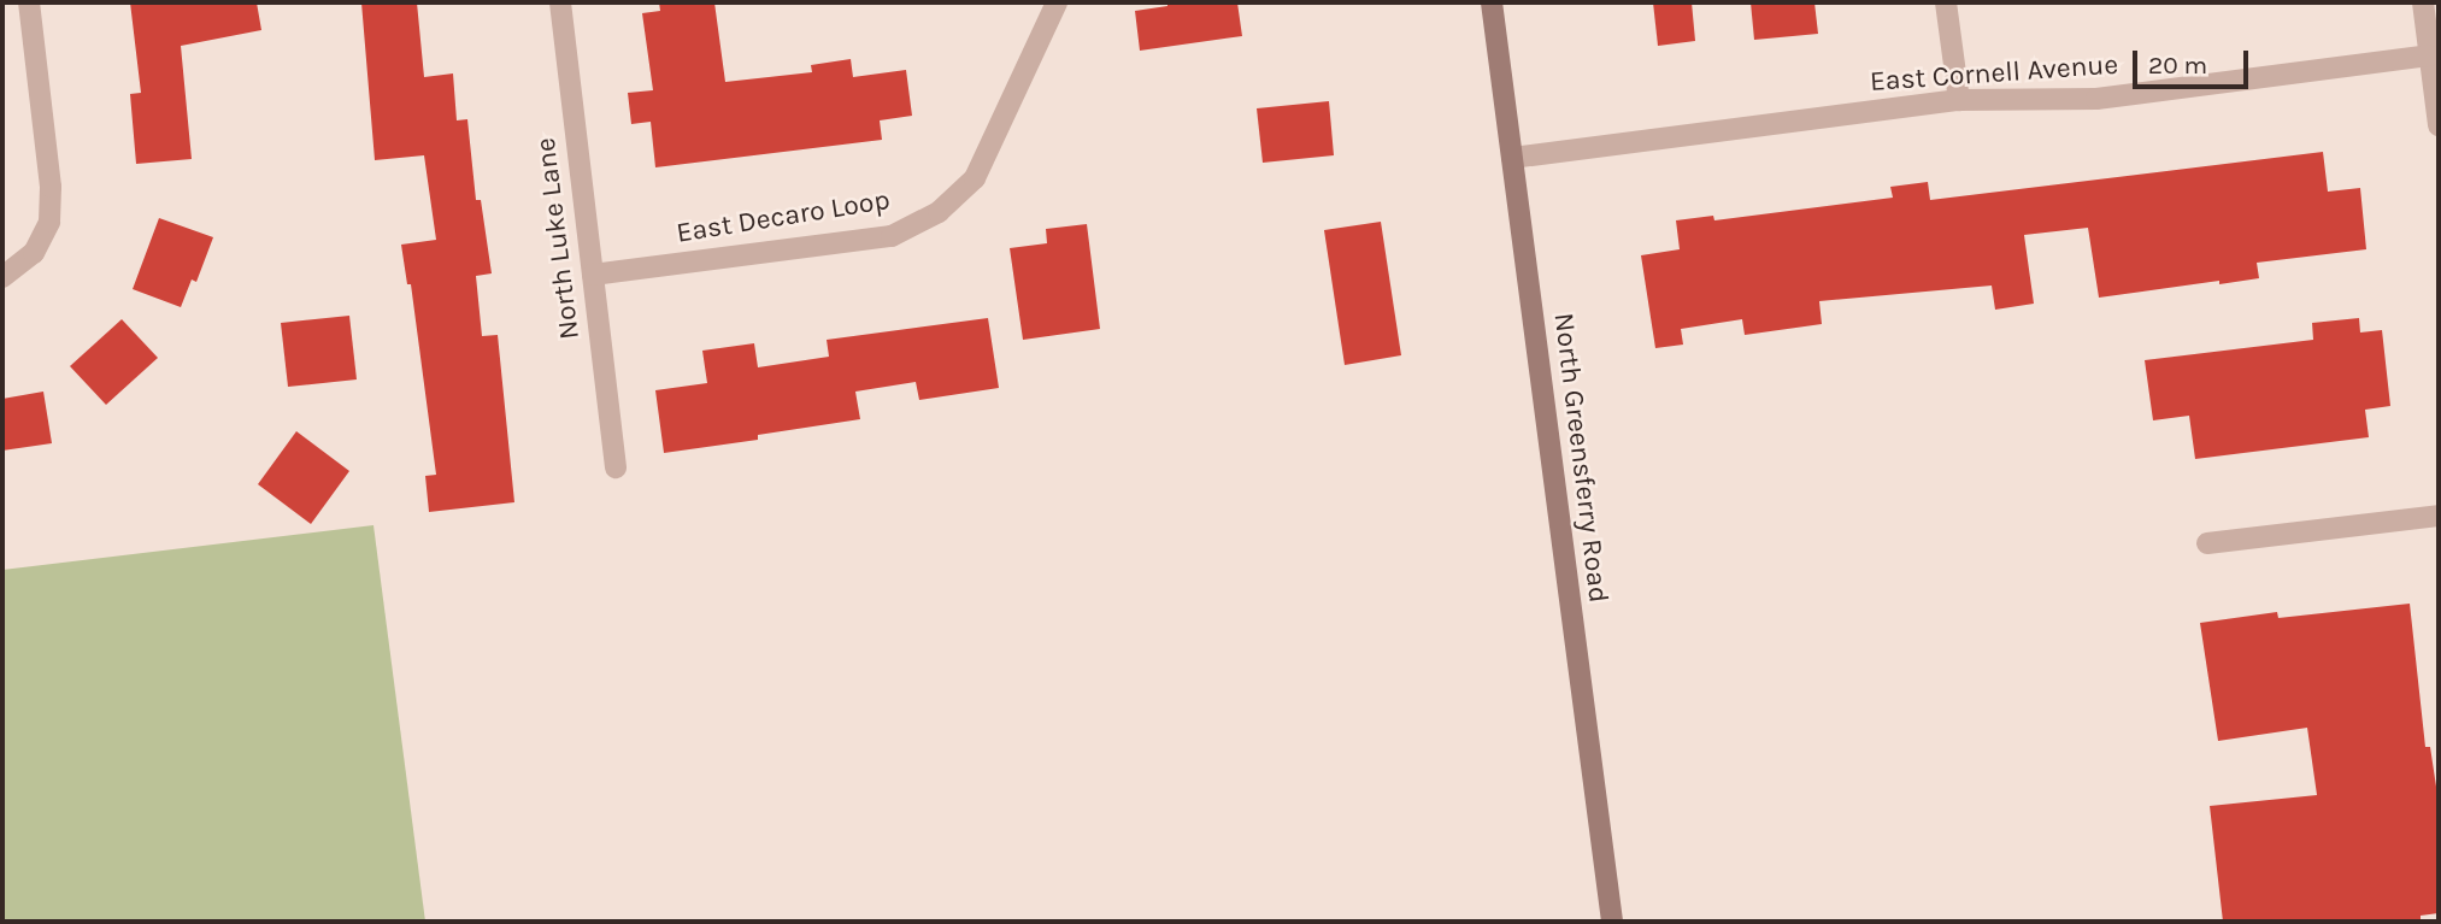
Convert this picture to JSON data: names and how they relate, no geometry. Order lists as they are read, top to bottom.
{
  "streets": {
    "main road": ["North Greensferry Road"],
    "street": ["East Cornell Avenue", "East Decaro Loop", "North Luke Lane"]
  },
  "crossings": [
    ["East Cornell Avenue", "North Greensferry Road"],
    ["East Decaro Loop", "North Luke Lane"]
  ],
  "scale_bar": "20 m"
}
